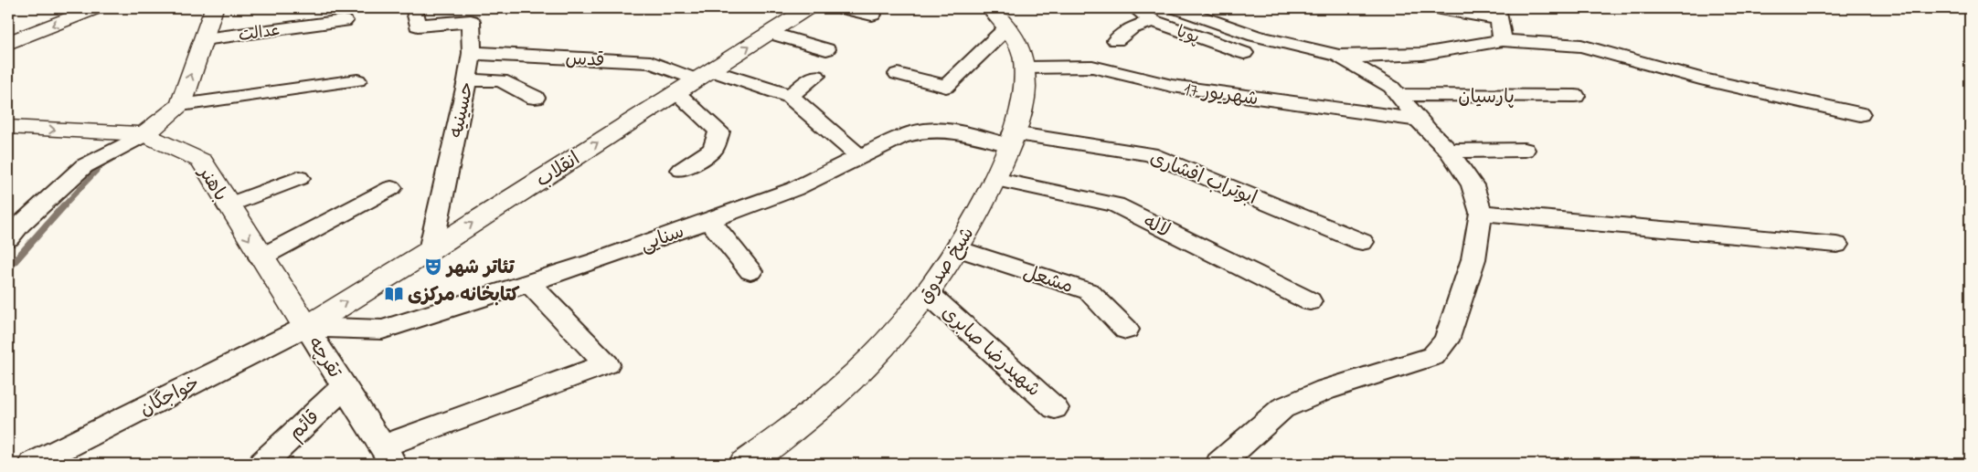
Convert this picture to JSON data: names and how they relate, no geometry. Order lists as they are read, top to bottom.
{
  "streets": {
    "main road": [
      "عدالت",
      "انقلاب",
      "باهنر",
      "شیخ صدوق"
    ],
    "street": [
      "پویا",
      "قدس",
      "17 شهریور",
      "پارسیان",
      "حسینیه",
      "ابوتراب افشاری",
      "لاله",
      "سنایی",
      "مشعل",
      "شهیدرضا صابری",
      "تقرچه",
      "خواجگان",
      "قائم"
    ]
  },
  "crossings": [
    ["قدس", "حسینیه"],
    ["قدس", "انقلاب"],
    ["17 شهریور", "شیخ صدوق"],
    ["حسینیه", "انقلاب"],
    ["انقلاب", "باهنر"],
    ["انقلاب", "سنایی"],
    ["انقلاب", "تقرچه"],
    ["انقلاب", "خواجگان"],
    ["ابوتراب افشاری", "سنایی"],
    ["ابوتراب افشاری", "شیخ صدوق"],
    ["باهنر", "سنایی"],
    ["باهنر", "تقرچه"],
    ["باهنر", "خواجگان"],
    ["لاله", "شیخ صدوق"],
    ["سنایی", "شیخ صدوق"],
    ["سنایی", "تقرچه"],
    ["سنایی", "خواجگان"],
    ["شیخ صدوق", "مشعل"],
    ["شیخ صدوق", "شهیدرضا صابری"],
    ["تقرچه", "خواجگان"],
    ["تقرچه", "قائم"]
  ],
  "one_way": ["انقلاب", "باهنر"],
  "places": {
    "theatre": ["تئاتر شهر"],
    "library": ["کتابخانه مرکزی"]
  }
}
